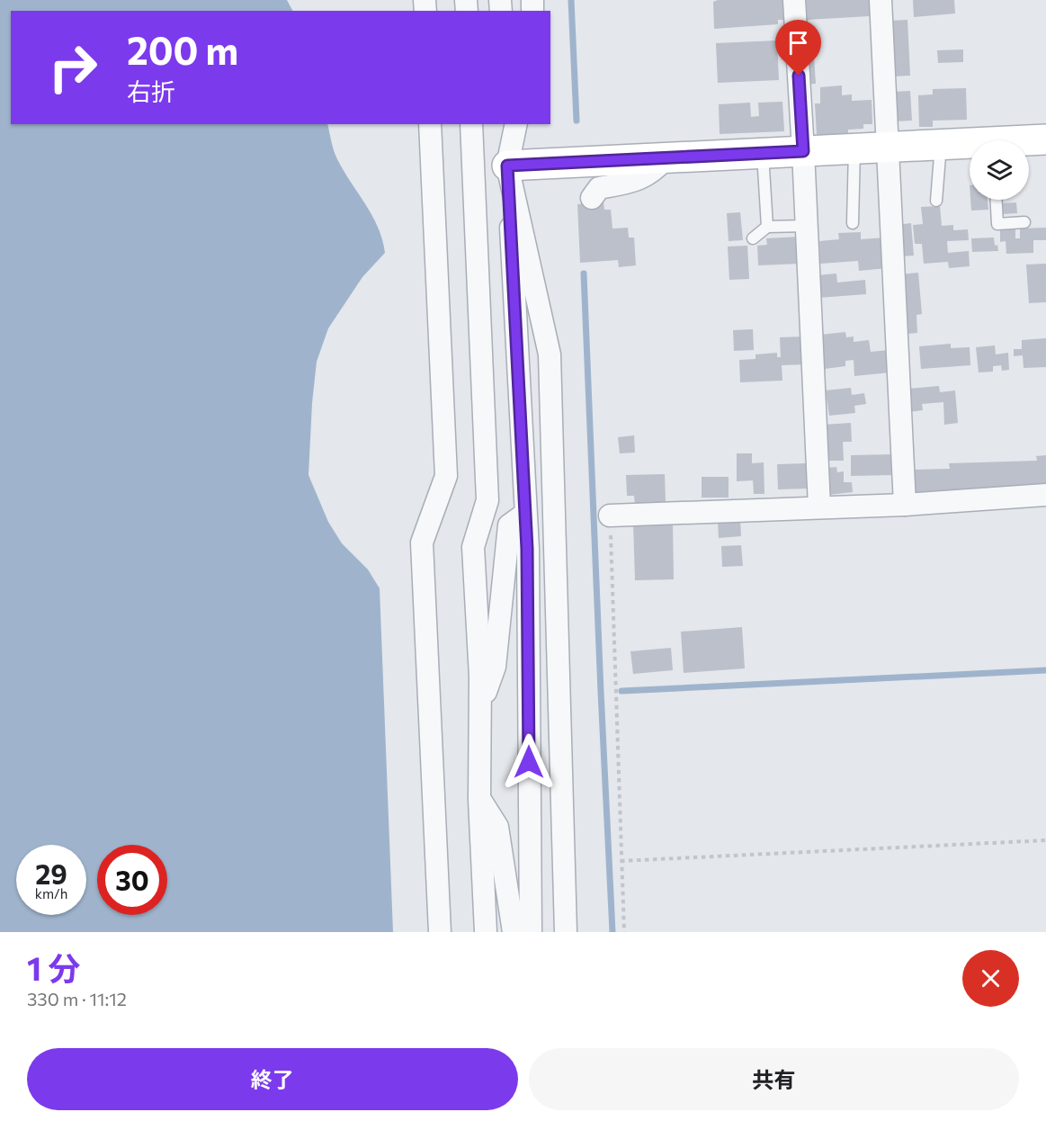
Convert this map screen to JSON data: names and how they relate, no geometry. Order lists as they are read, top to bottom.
{
  "page": {
    "turn": ["200 m", "右折"],
    "speed": "29 km/h",
    "limit": "30",
    "heading": ["1 分", "330 m · 11:12"],
    "buttons": ["終了", "共有"]
  }
}
